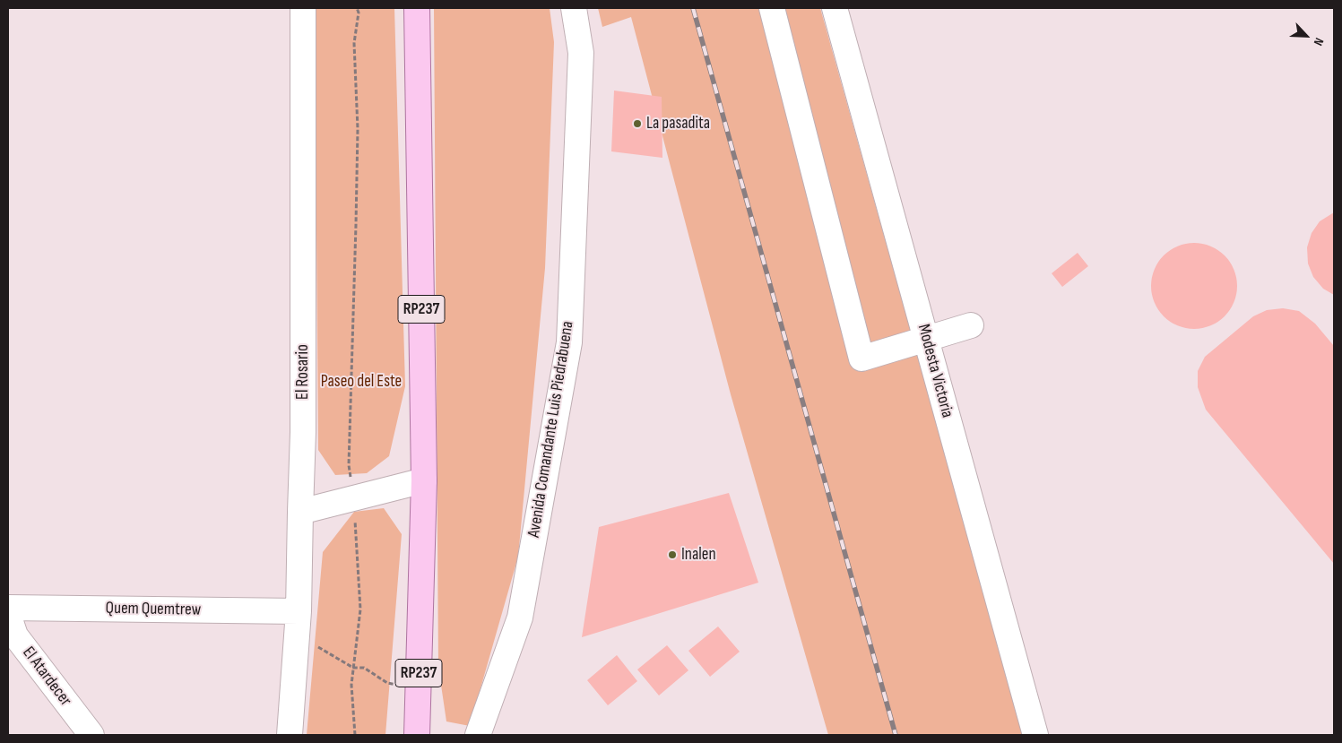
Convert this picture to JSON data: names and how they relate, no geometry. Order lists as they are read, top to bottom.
{
  "streets": {
    "main road": ["RP237"],
    "street": [
      "Modesta Victoria",
      "El Rosario",
      "Avenida Comandante Luis Piedrabuena",
      "Quem Quemtrew",
      "El Atardecer"
    ]
  },
  "crossings": [
    ["El Rosario", "Quem Quemtrew"]
  ],
  "parks": ["Paseo del Este"],
  "places": ["La pasadita", "Inalen"],
  "north": "bottom right"
}
